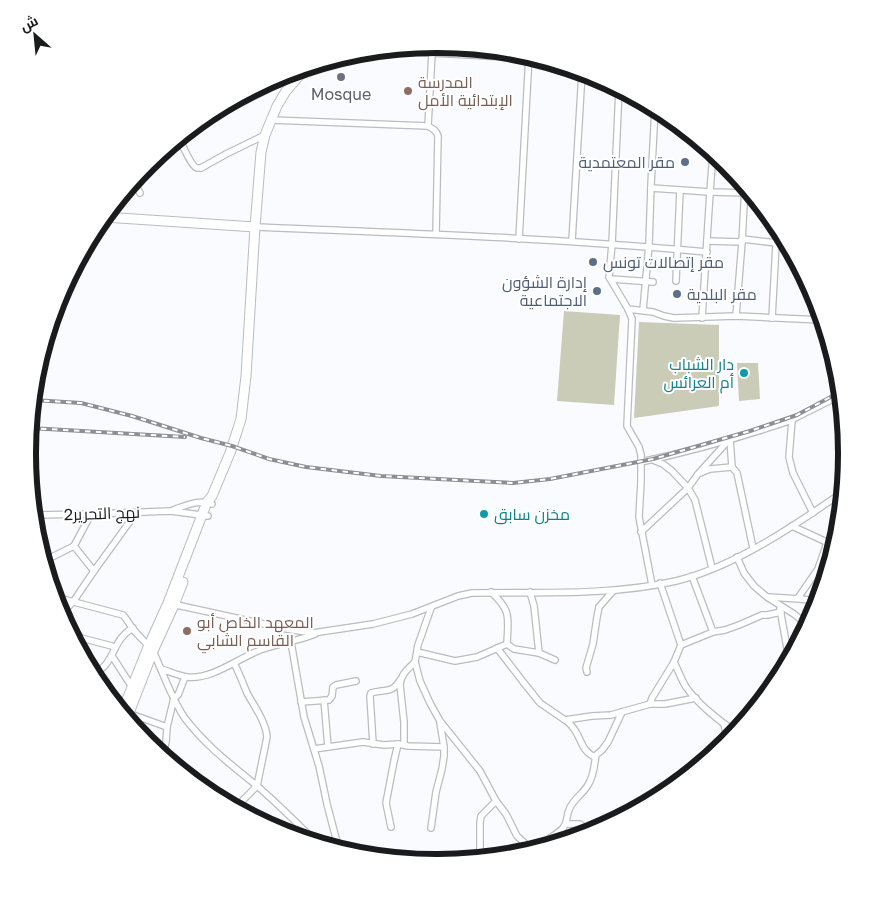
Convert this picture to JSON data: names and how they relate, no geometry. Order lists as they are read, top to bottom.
{
  "streets": {
    "street": ["نهج التحرير2"]
  },
  "places": [
    "Mosque",
    "المدرسة الإبتدائية الأمل",
    "مقر المعتمدية",
    "مقر إتصالات تونس",
    "إدارة الشؤون الاجتماعية",
    "مقر البلدية",
    "دار الشباب أم العرائس",
    "مخزن سابق",
    "المعهد الخاص أبو القاسم الشابي"
  ],
  "north": "top left"
}
